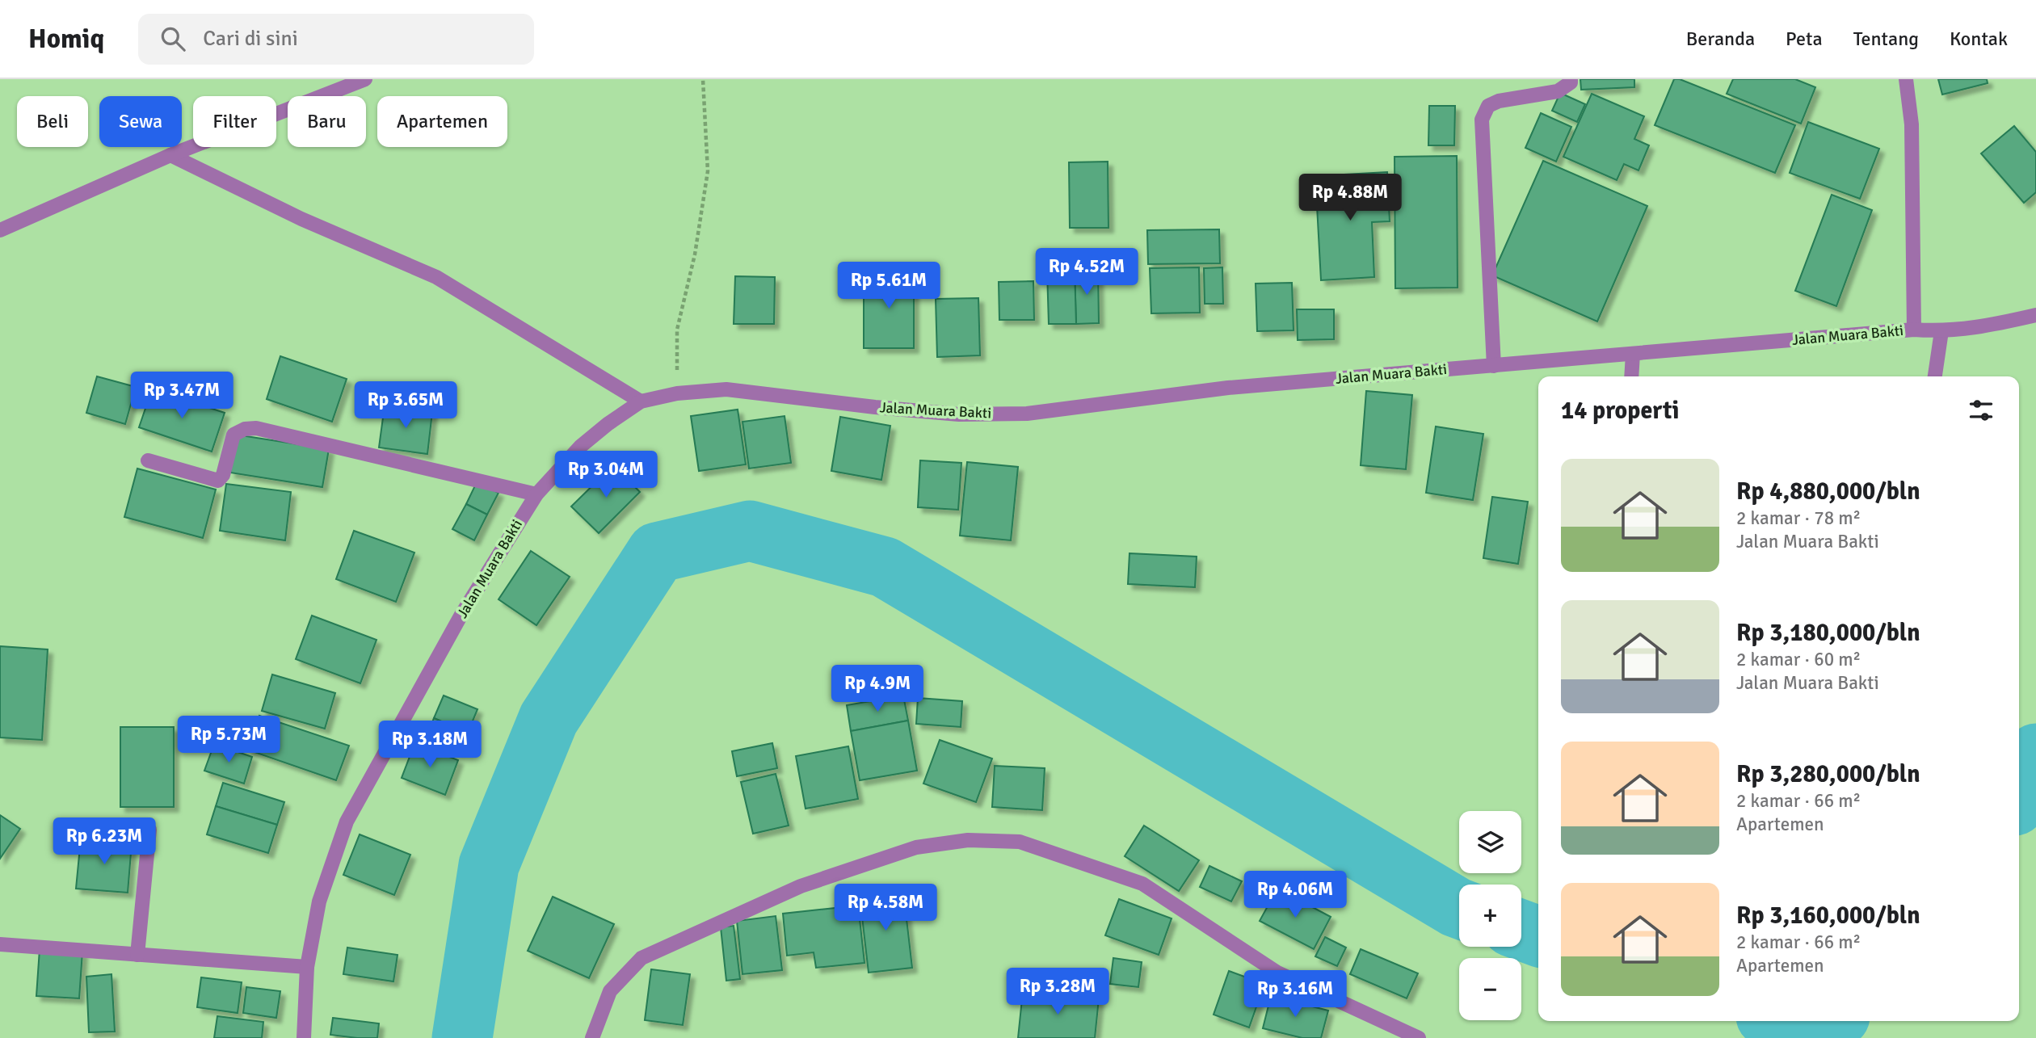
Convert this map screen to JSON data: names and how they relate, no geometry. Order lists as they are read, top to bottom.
{
  "streets": {
    "street": ["Jalan Muara Bakti"]
  },
  "page": {
    "header": "Homiq",
    "search": "Cari di sini",
    "nav": [
      "Beranda",
      "Peta",
      "Tentang",
      "Kontak"
    ],
    "chip": [
      "Beli",
      "Sewa",
      "Filter",
      "Baru",
      "Apartemen"
    ],
    "price": [
      "Rp 4.88M",
      "Rp 4.52M",
      "Rp 5.61M",
      "Rp 3.47M",
      "Rp 3.65M",
      "Rp 3.04M",
      "Rp 4.9M",
      "Rp 5.73M",
      "Rp 3.18M",
      "Rp 6.23M",
      "Rp 4.06M",
      "Rp 4.58M",
      "Rp 3.28M",
      "Rp 3.16M"
    ],
    "heading": "14 properti",
    "list": [
      {
        "name": "Rp 4,880,000/bln",
        "note": "2 kamar · 78 m² · Jalan Muara Bakti"
      },
      {
        "name": "Rp 3,180,000/bln",
        "note": "2 kamar · 60 m² · Jalan Muara Bakti"
      },
      {
        "name": "Rp 3,280,000/bln",
        "note": "2 kamar · 66 m² · Apartemen"
      },
      {
        "name": "Rp 3,160,000/bln",
        "note": "2 kamar · 66 m² · Apartemen"
      }
    ],
    "map_buttons": ["+", "−"]
  }
}
